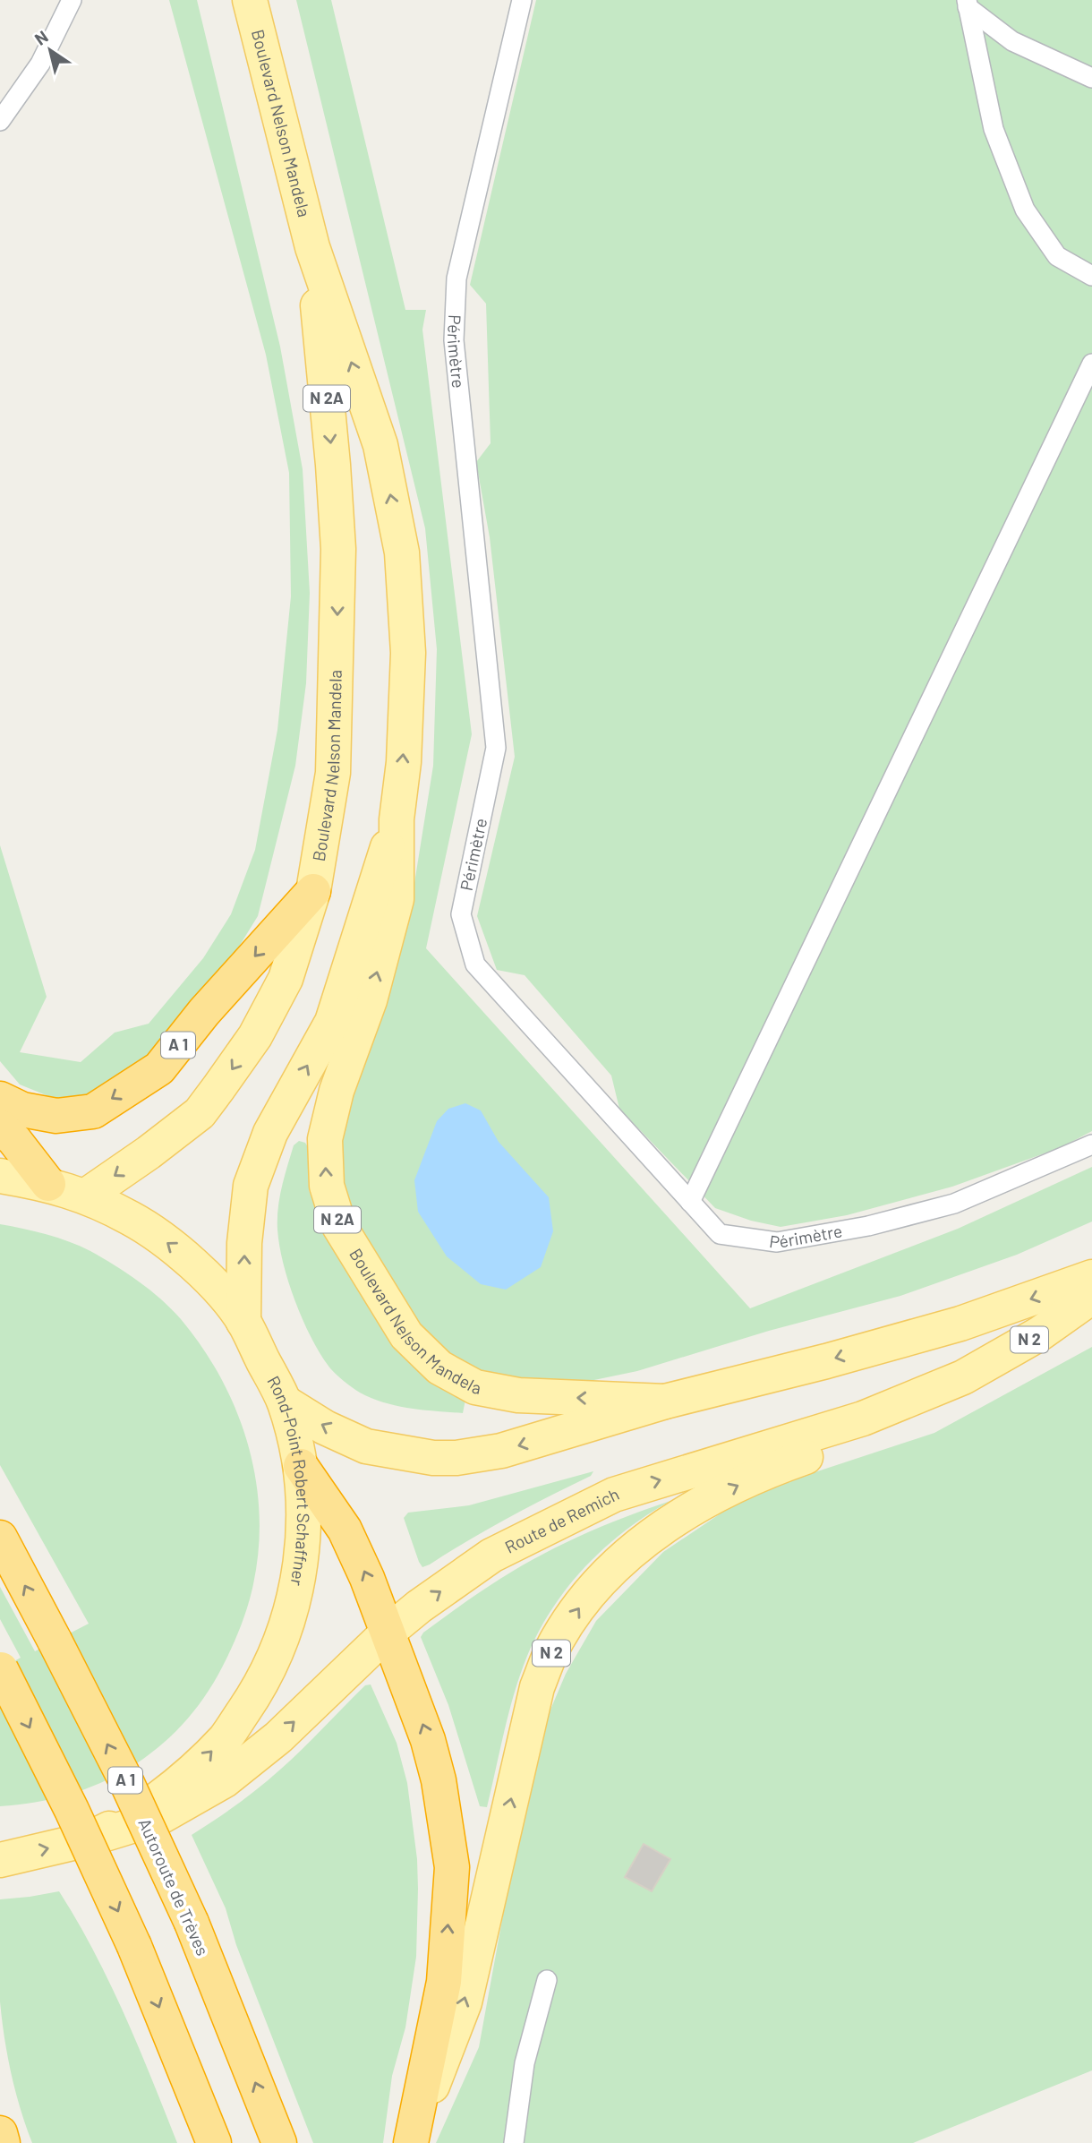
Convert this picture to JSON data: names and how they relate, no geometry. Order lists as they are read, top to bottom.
{
  "streets": {
    "highway": ["A 1", "N 2", "Autoroute de Trèves"],
    "main road": [
      "Boulevard Nelson Mandela",
      "N 2A",
      "Rond-Point Robert Schaffner",
      "Route de Remich"
    ],
    "lane": ["Périmètre"]
  },
  "crossings": [
    ["Boulevard Nelson Mandela", "A 1"],
    ["Boulevard Nelson Mandela", "N 2"],
    ["Boulevard Nelson Mandela", "Rond-Point Robert Schaffner"],
    ["N 2", "Rond-Point Robert Schaffner"],
    ["N 2", "Route de Remich"],
    ["Rond-Point Robert Schaffner", "Route de Remich"]
  ],
  "one_way": ["Route de Remich"],
  "north": "top left"
}
